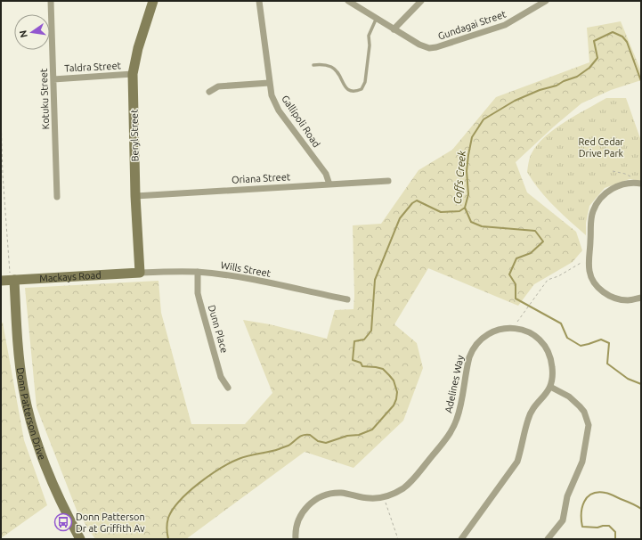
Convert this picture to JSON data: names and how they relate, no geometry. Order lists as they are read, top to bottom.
{
  "streets": {
    "main road": ["Beryl Street", "Mackays Road", "Donn Patterson Drive"],
    "street": [
      "Gundagai Street",
      "Taldra Street",
      "Kotuku Street",
      "Gallipoli Road",
      "Oriana Street",
      "Wills Street",
      "Dunn Place",
      "Adelines Way"
    ]
  },
  "crossings": [
    ["Taldra Street", "Kotuku Street"],
    ["Taldra Street", "Beryl Street"],
    ["Gallipoli Road", "Oriana Street"],
    ["Beryl Street", "Oriana Street"],
    ["Beryl Street", "Wills Street"],
    ["Beryl Street", "Mackays Road"],
    ["Wills Street", "Mackays Road"],
    ["Wills Street", "Dunn Place"],
    ["Mackays Road", "Donn Patterson Drive"]
  ],
  "water": ["Coffs Creek"],
  "parks": ["Red Cedar Drive Park"],
  "places": {
    "bus stop": ["Donn Patterson Dr at Griffith Av"]
  },
  "north": "left"
}
